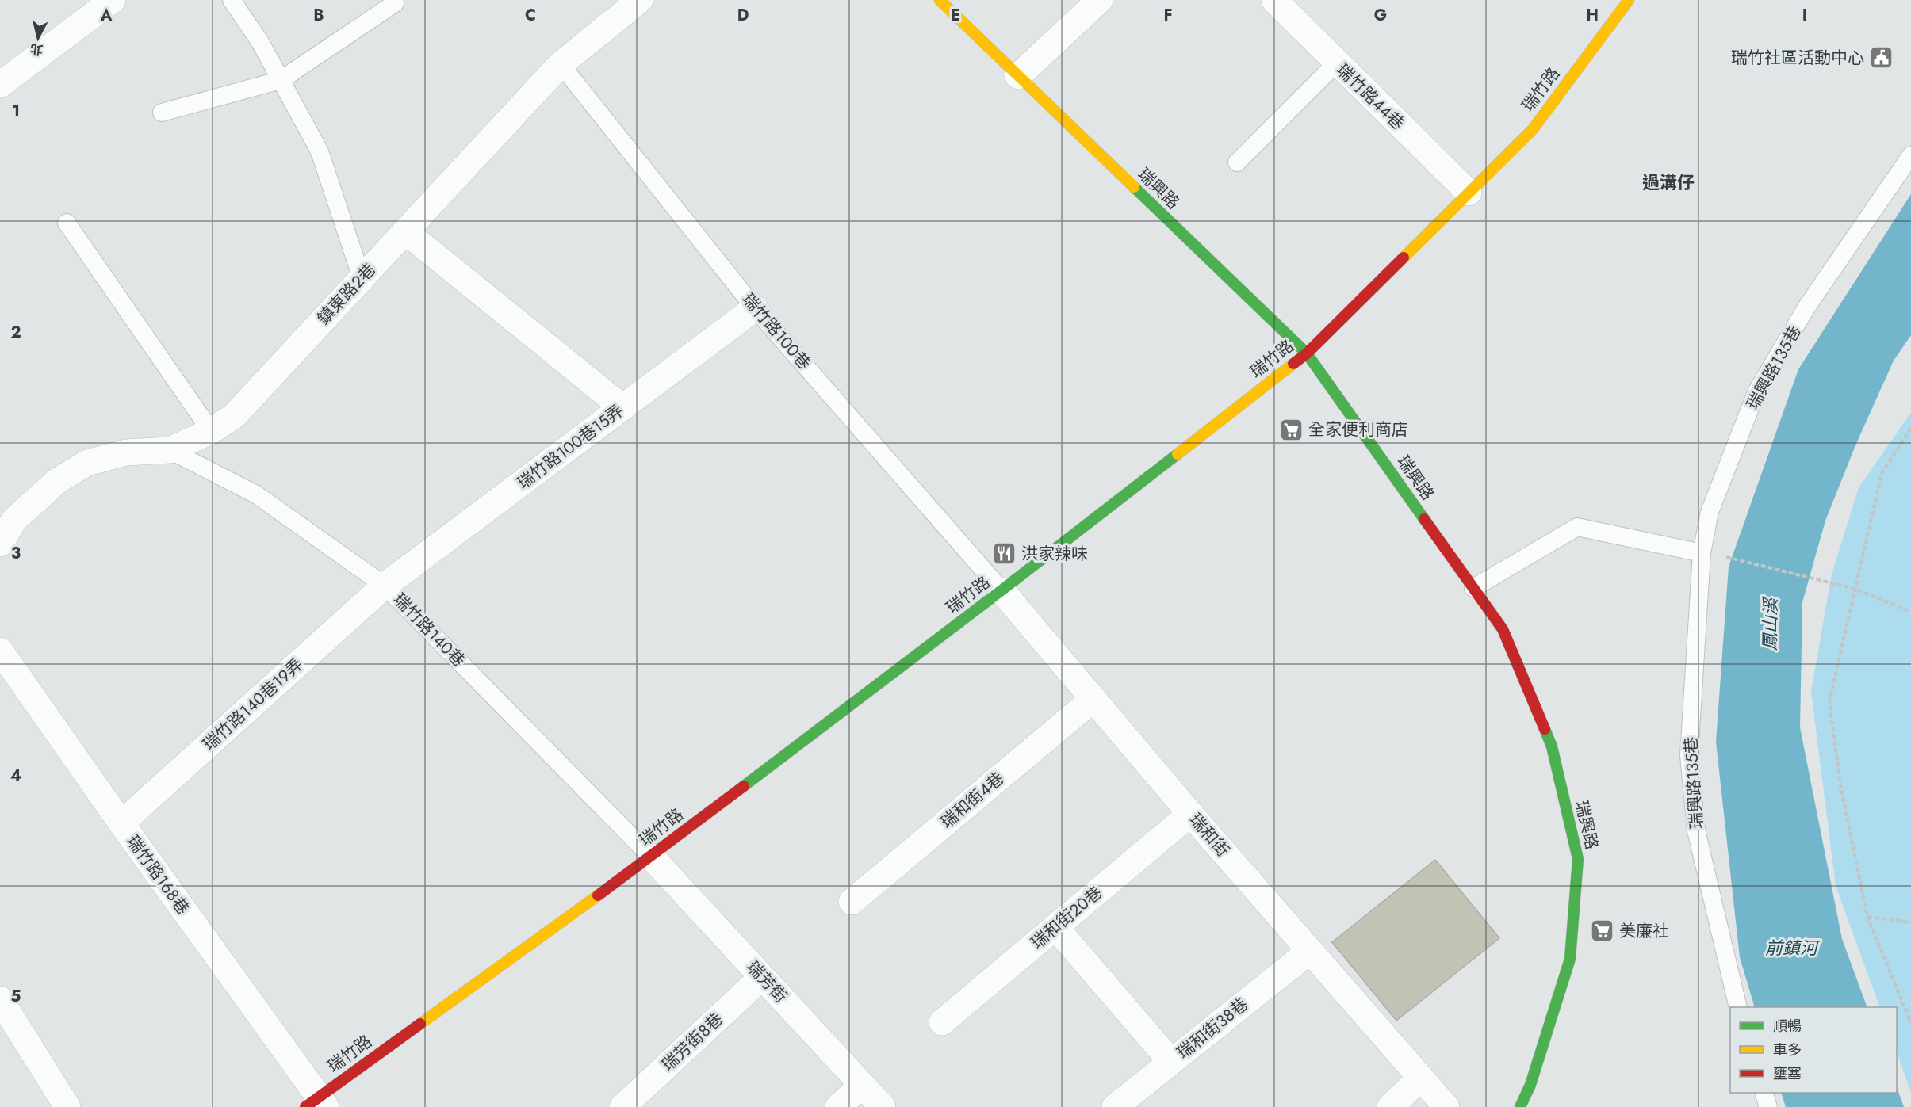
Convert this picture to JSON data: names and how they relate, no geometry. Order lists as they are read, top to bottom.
{
  "streets": {
    "street": [
      "瑞竹路",
      "瑞竹路44巷",
      "瑞興路",
      "鎮東路2巷",
      "瑞竹路100巷15弄",
      "瑞竹路140巷19弄",
      "瑞和街4巷",
      "瑞和街",
      "瑞竹路168巷",
      "瑞和街20巷",
      "瑞芳街",
      "瑞和街38巷",
      "瑞芳街8巷"
    ],
    "lane": ["瑞竹路100巷", "瑞興路135巷", "瑞竹路140巷"]
  },
  "crossings": [
    ["瑞竹路", "瑞竹路44巷"],
    ["瑞竹路", "瑞興路"],
    ["瑞竹路", "瑞竹路100巷"],
    ["瑞竹路", "瑞竹路140巷"],
    ["瑞竹路", "瑞和街"],
    ["瑞竹路", "瑞竹路168巷"],
    ["瑞竹路", "瑞芳街"],
    ["鎮東路2巷", "瑞竹路100巷"],
    ["鎮東路2巷", "瑞竹路140巷"],
    ["瑞竹路100巷", "瑞竹路100巷15弄"],
    ["瑞竹路100巷", "瑞和街"],
    ["瑞竹路100巷15弄", "瑞竹路140巷"],
    ["瑞竹路100巷15弄", "瑞竹路140巷19弄"],
    ["瑞竹路140巷", "瑞竹路140巷19弄"],
    ["瑞竹路140巷", "瑞芳街"],
    ["瑞竹路140巷19弄", "瑞竹路168巷"],
    ["瑞和街4巷", "瑞和街"],
    ["瑞和街", "瑞和街20巷"],
    ["瑞和街", "瑞和街38巷"],
    ["瑞芳街", "瑞芳街8巷"]
  ],
  "districts": ["過溝仔"],
  "water": ["鳳山溪", "前鎮河"],
  "places": {
    "public building": ["瑞竹社區活動中心"],
    "supermarket": ["全家便利商店", "美廉社"],
    "restaurant": ["洪家辣味"]
  },
  "legend": ["順暢", "車多", "壅塞"],
  "north": "bottom",
  "grid": {
    "columns": [
      "A",
      "B",
      "C",
      "D",
      "E",
      "F",
      "G",
      "H",
      "I"
    ],
    "rows": [
      "1",
      "2",
      "3",
      "4",
      "5"
    ]
  }
}
